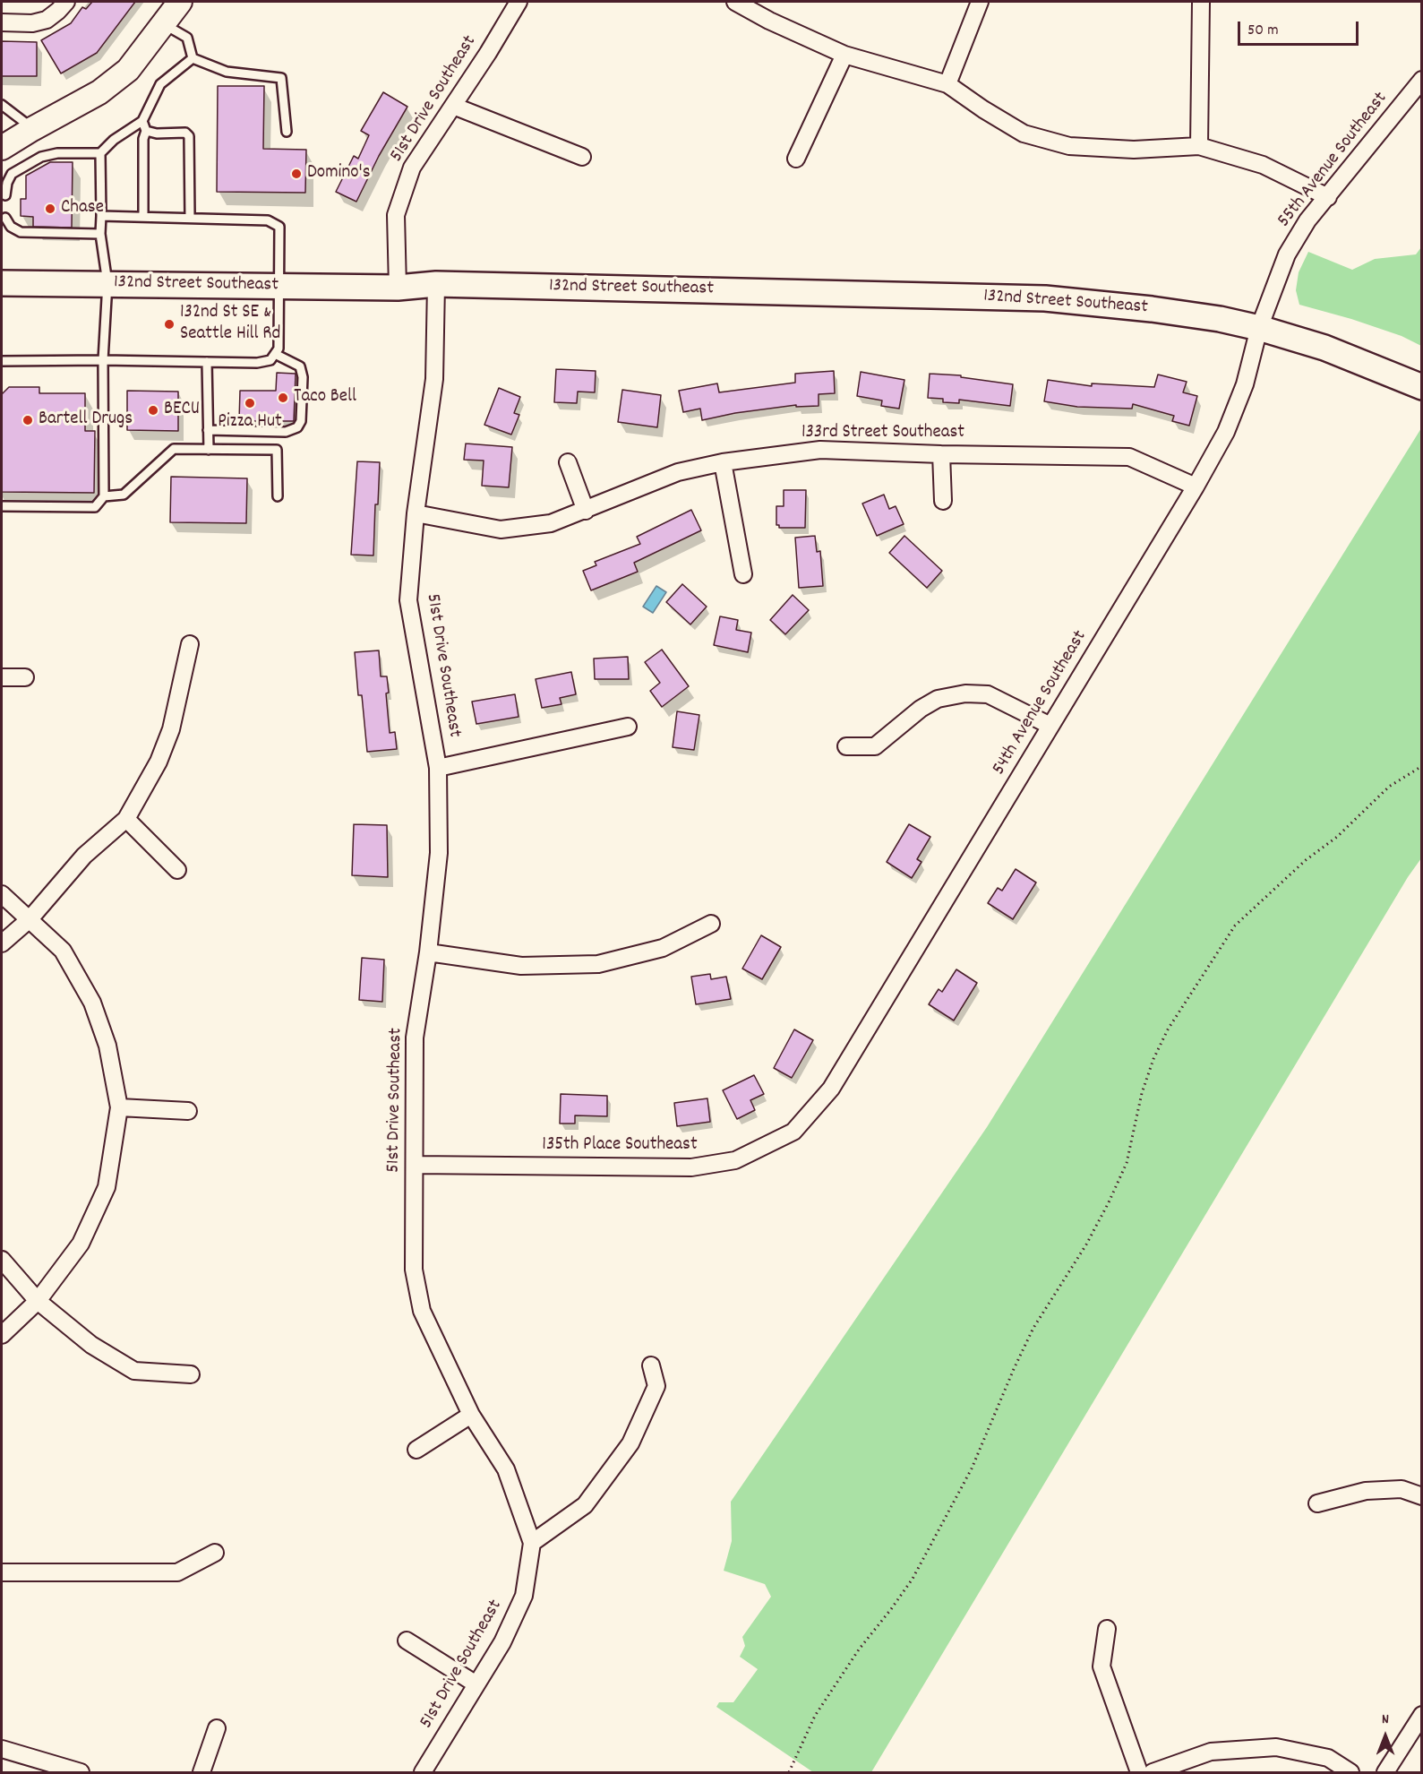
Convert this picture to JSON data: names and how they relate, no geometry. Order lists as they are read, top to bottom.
{
  "streets": {
    "main road": ["132nd Street Southeast"],
    "street": [
      "51st Drive Southeast",
      "55th Avenue Southeast",
      "133rd Street Southeast",
      "54th Avenue Southeast",
      "135th Place Southeast"
    ]
  },
  "crossings": [
    ["51st Drive Southeast", "132nd Street Southeast"],
    ["51st Drive Southeast", "133rd Street Southeast"],
    ["51st Drive Southeast", "135th Place Southeast"],
    ["55th Avenue Southeast", "132nd Street Southeast"],
    ["55th Avenue Southeast", "54th Avenue Southeast"],
    ["132nd Street Southeast", "54th Avenue Southeast"],
    ["133rd Street Southeast", "54th Avenue Southeast"],
    ["54th Avenue Southeast", "135th Place Southeast"]
  ],
  "places": [
    "Domino's",
    "Chase",
    "132nd St SE & Seattle Hill Rd",
    "Taco Bell",
    "Pizza Hut",
    "BECU",
    "Bartell Drugs"
  ],
  "scale_bar": "50 m",
  "north": "top"
}
